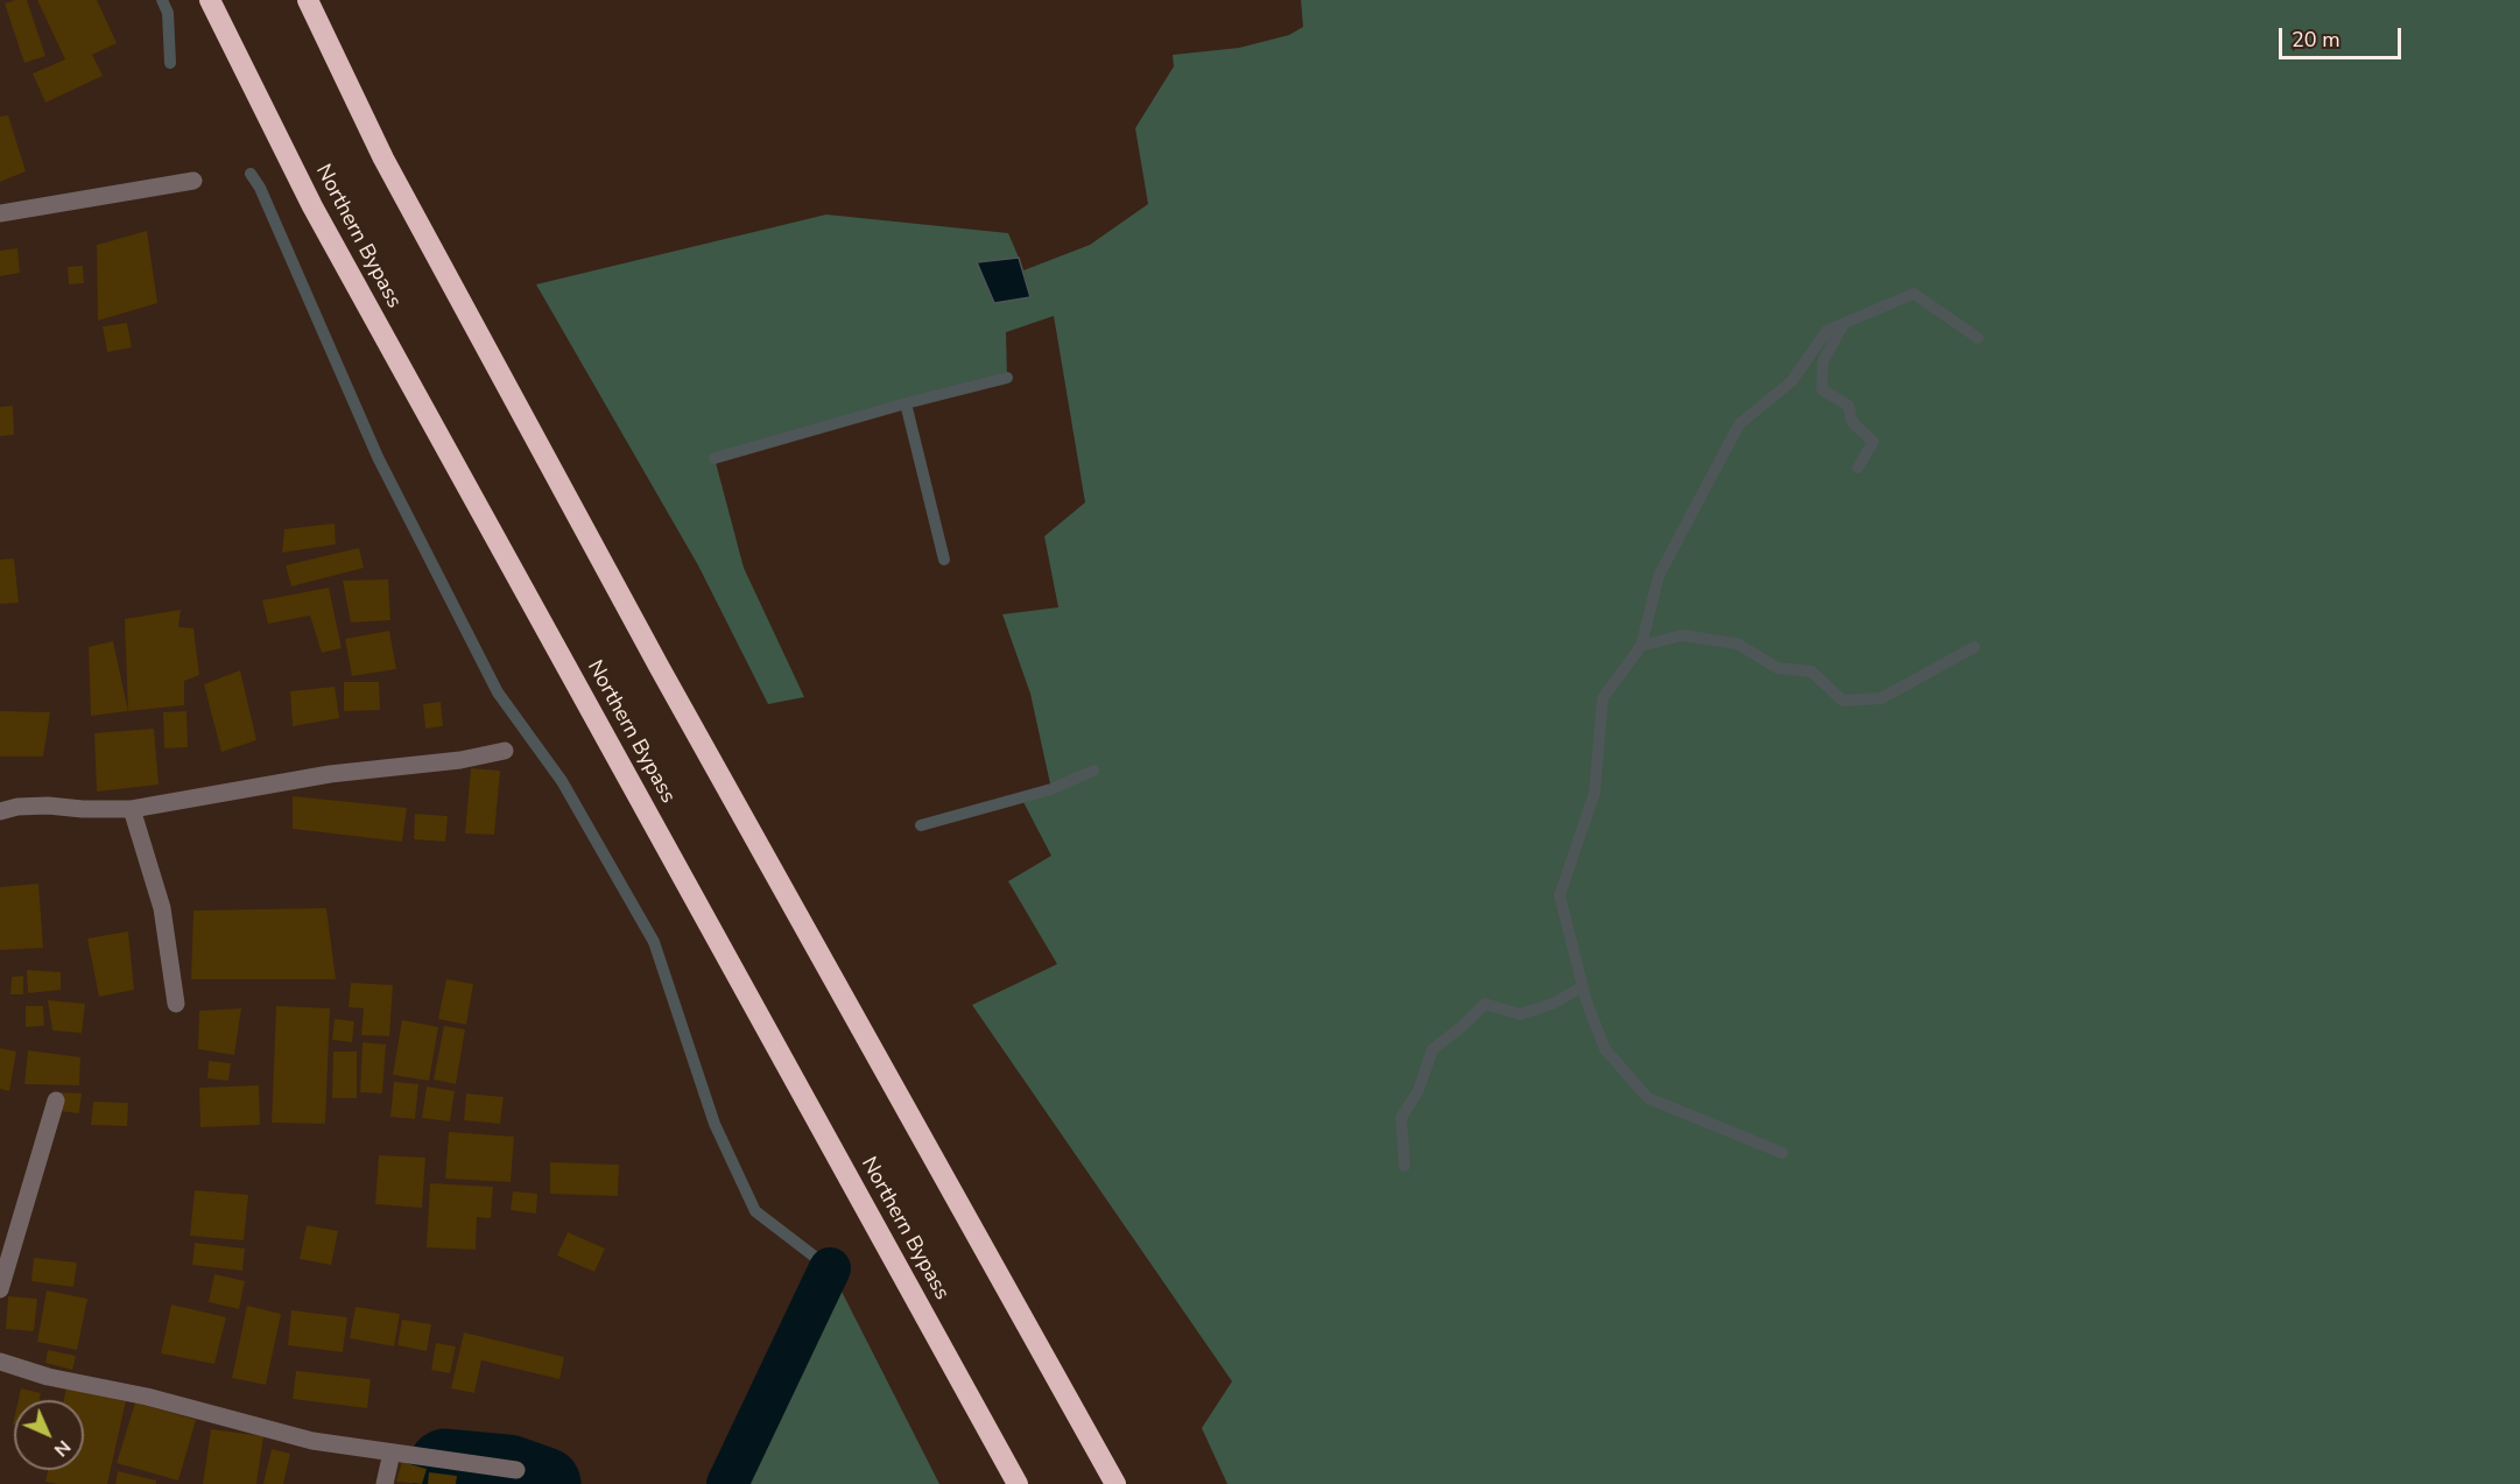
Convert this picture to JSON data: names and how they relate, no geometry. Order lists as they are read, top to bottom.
{
  "streets": {
    "highway": ["Northern Bypass"]
  },
  "scale_bar": "20 m",
  "north": "bottom right"
}
